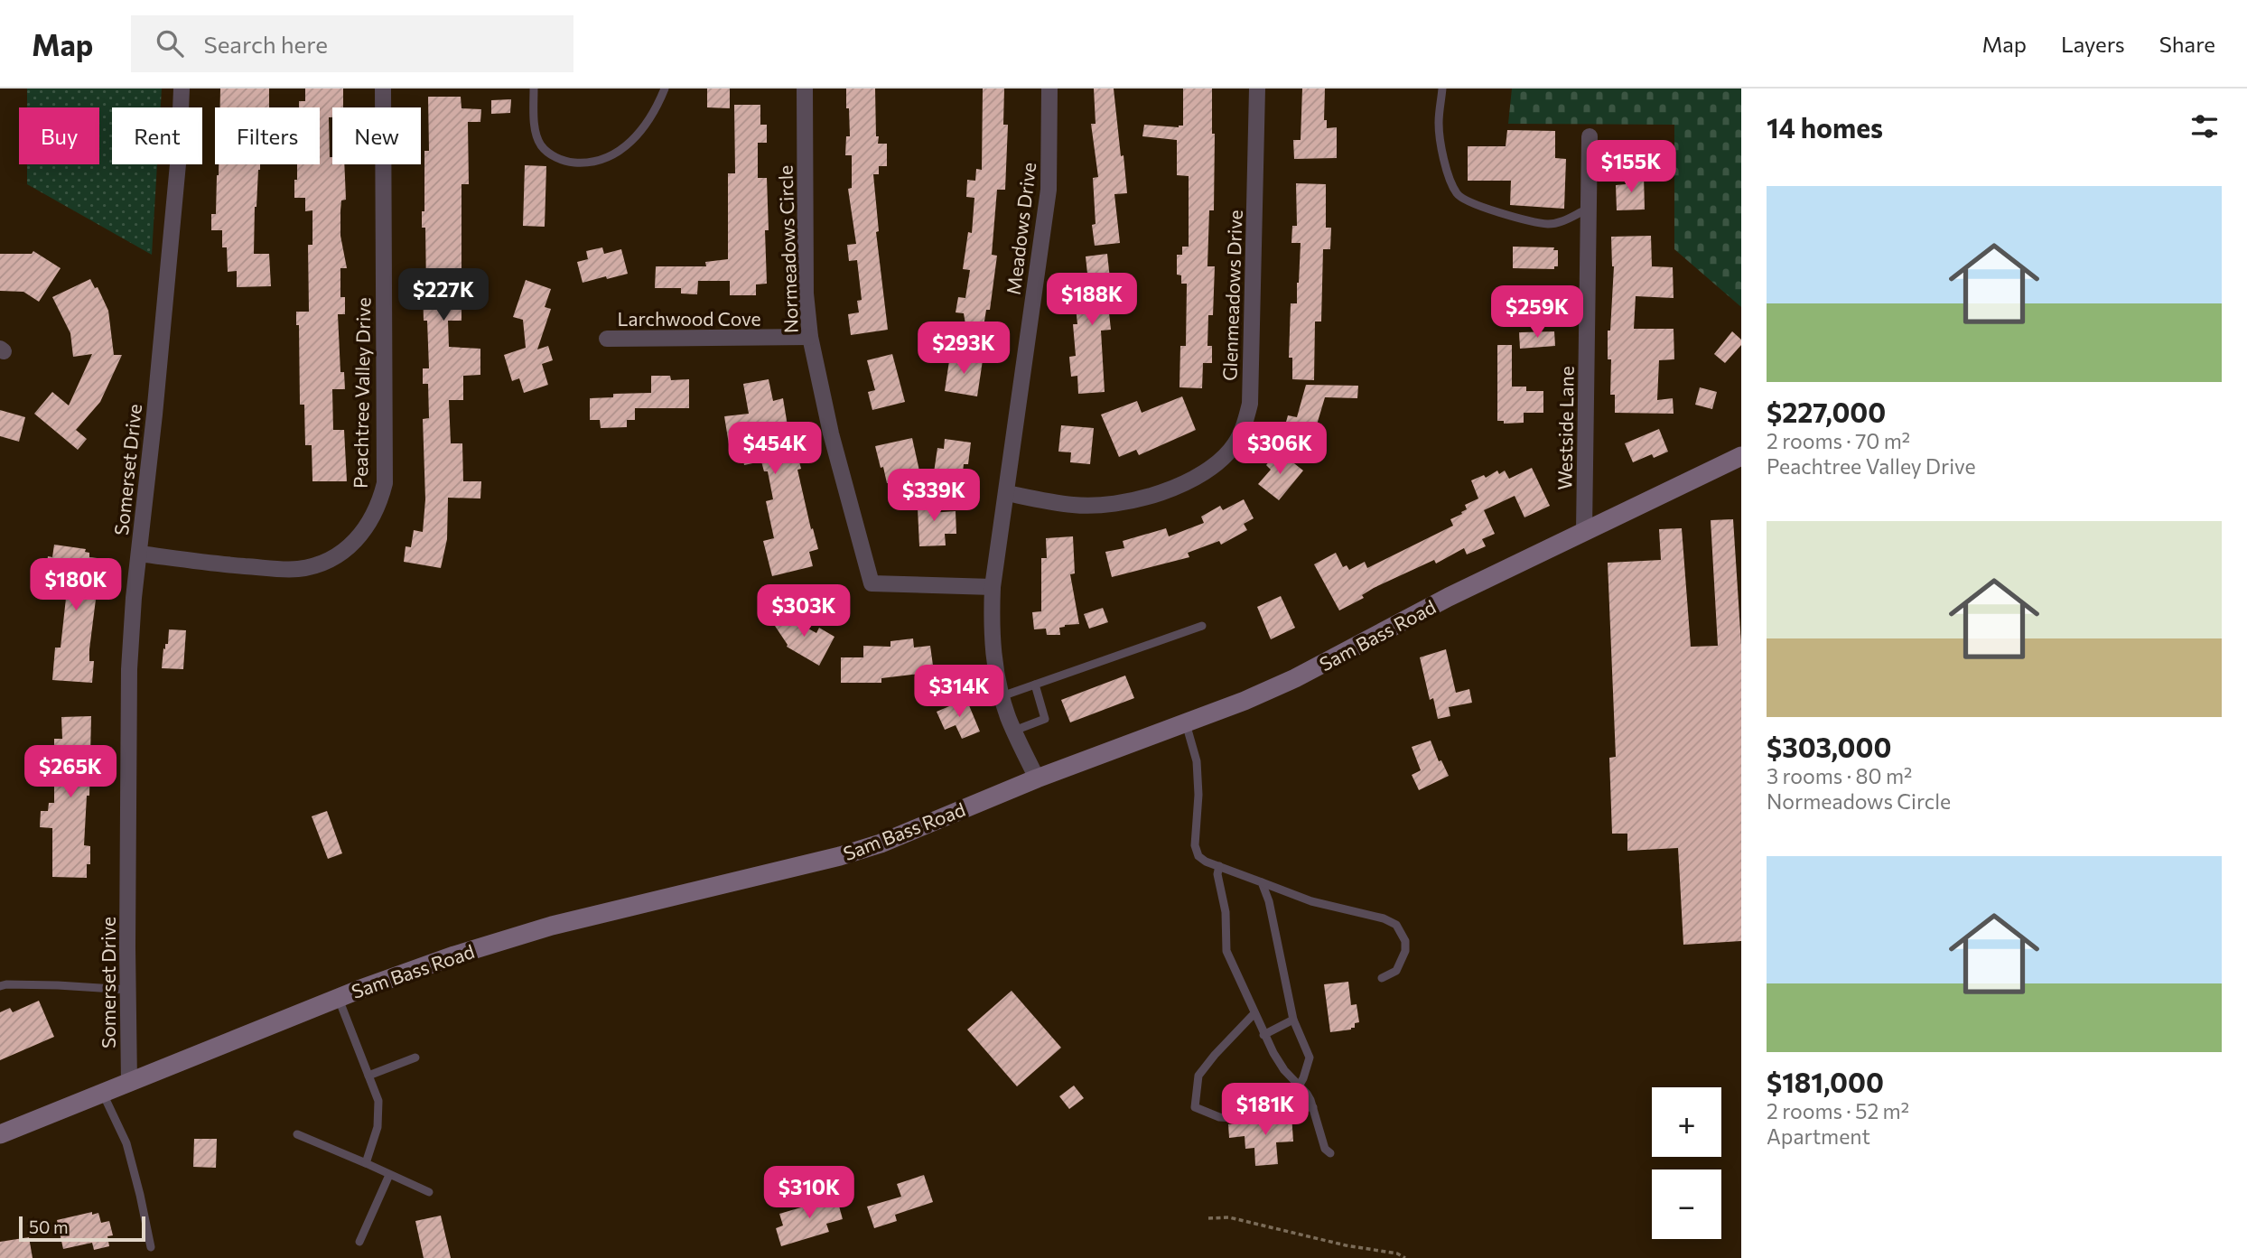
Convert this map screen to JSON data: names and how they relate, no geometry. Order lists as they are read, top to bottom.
{
  "streets": {
    "main road": ["Sam Bass Road"],
    "street": [
      "Meadows Drive",
      "Normeadows Circle",
      "Glenmeadows Drive",
      "Larchwood Cove",
      "Peachtree Valley Drive",
      "Westside Lane",
      "Somerset Drive"
    ]
  },
  "crossings": [
    ["Meadows Drive", "Normeadows Circle"],
    ["Meadows Drive", "Glenmeadows Drive"],
    ["Meadows Drive", "Sam Bass Road"],
    ["Normeadows Circle", "Larchwood Cove"],
    ["Peachtree Valley Drive", "Somerset Drive"],
    ["Westside Lane", "Sam Bass Road"],
    ["Somerset Drive", "Sam Bass Road"]
  ],
  "scale_bar": "50 m",
  "page": {
    "header": "Map",
    "search": "Search here",
    "nav": ["Map", "Layers", "Share"],
    "heading": "14 homes",
    "chip": [
      "Buy",
      "Rent",
      "Filters",
      "New"
    ],
    "price": [
      "$155K",
      "$227K",
      "$188K",
      "$259K",
      "$293K",
      "$454K",
      "$306K",
      "$339K",
      "$180K",
      "$303K",
      "$314K",
      "$265K",
      "$181K",
      "$310K"
    ],
    "list": [
      {
        "name": "$227,000",
        "note": "2 rooms · 70 m² · Peachtree Valley Drive"
      },
      {
        "name": "$303,000",
        "note": "3 rooms · 80 m² · Normeadows Circle"
      },
      {
        "name": "$181,000",
        "note": "2 rooms · 52 m² · Apartment"
      }
    ],
    "map_buttons": ["+", "−"],
    "scale": "50 m"
  }
}
